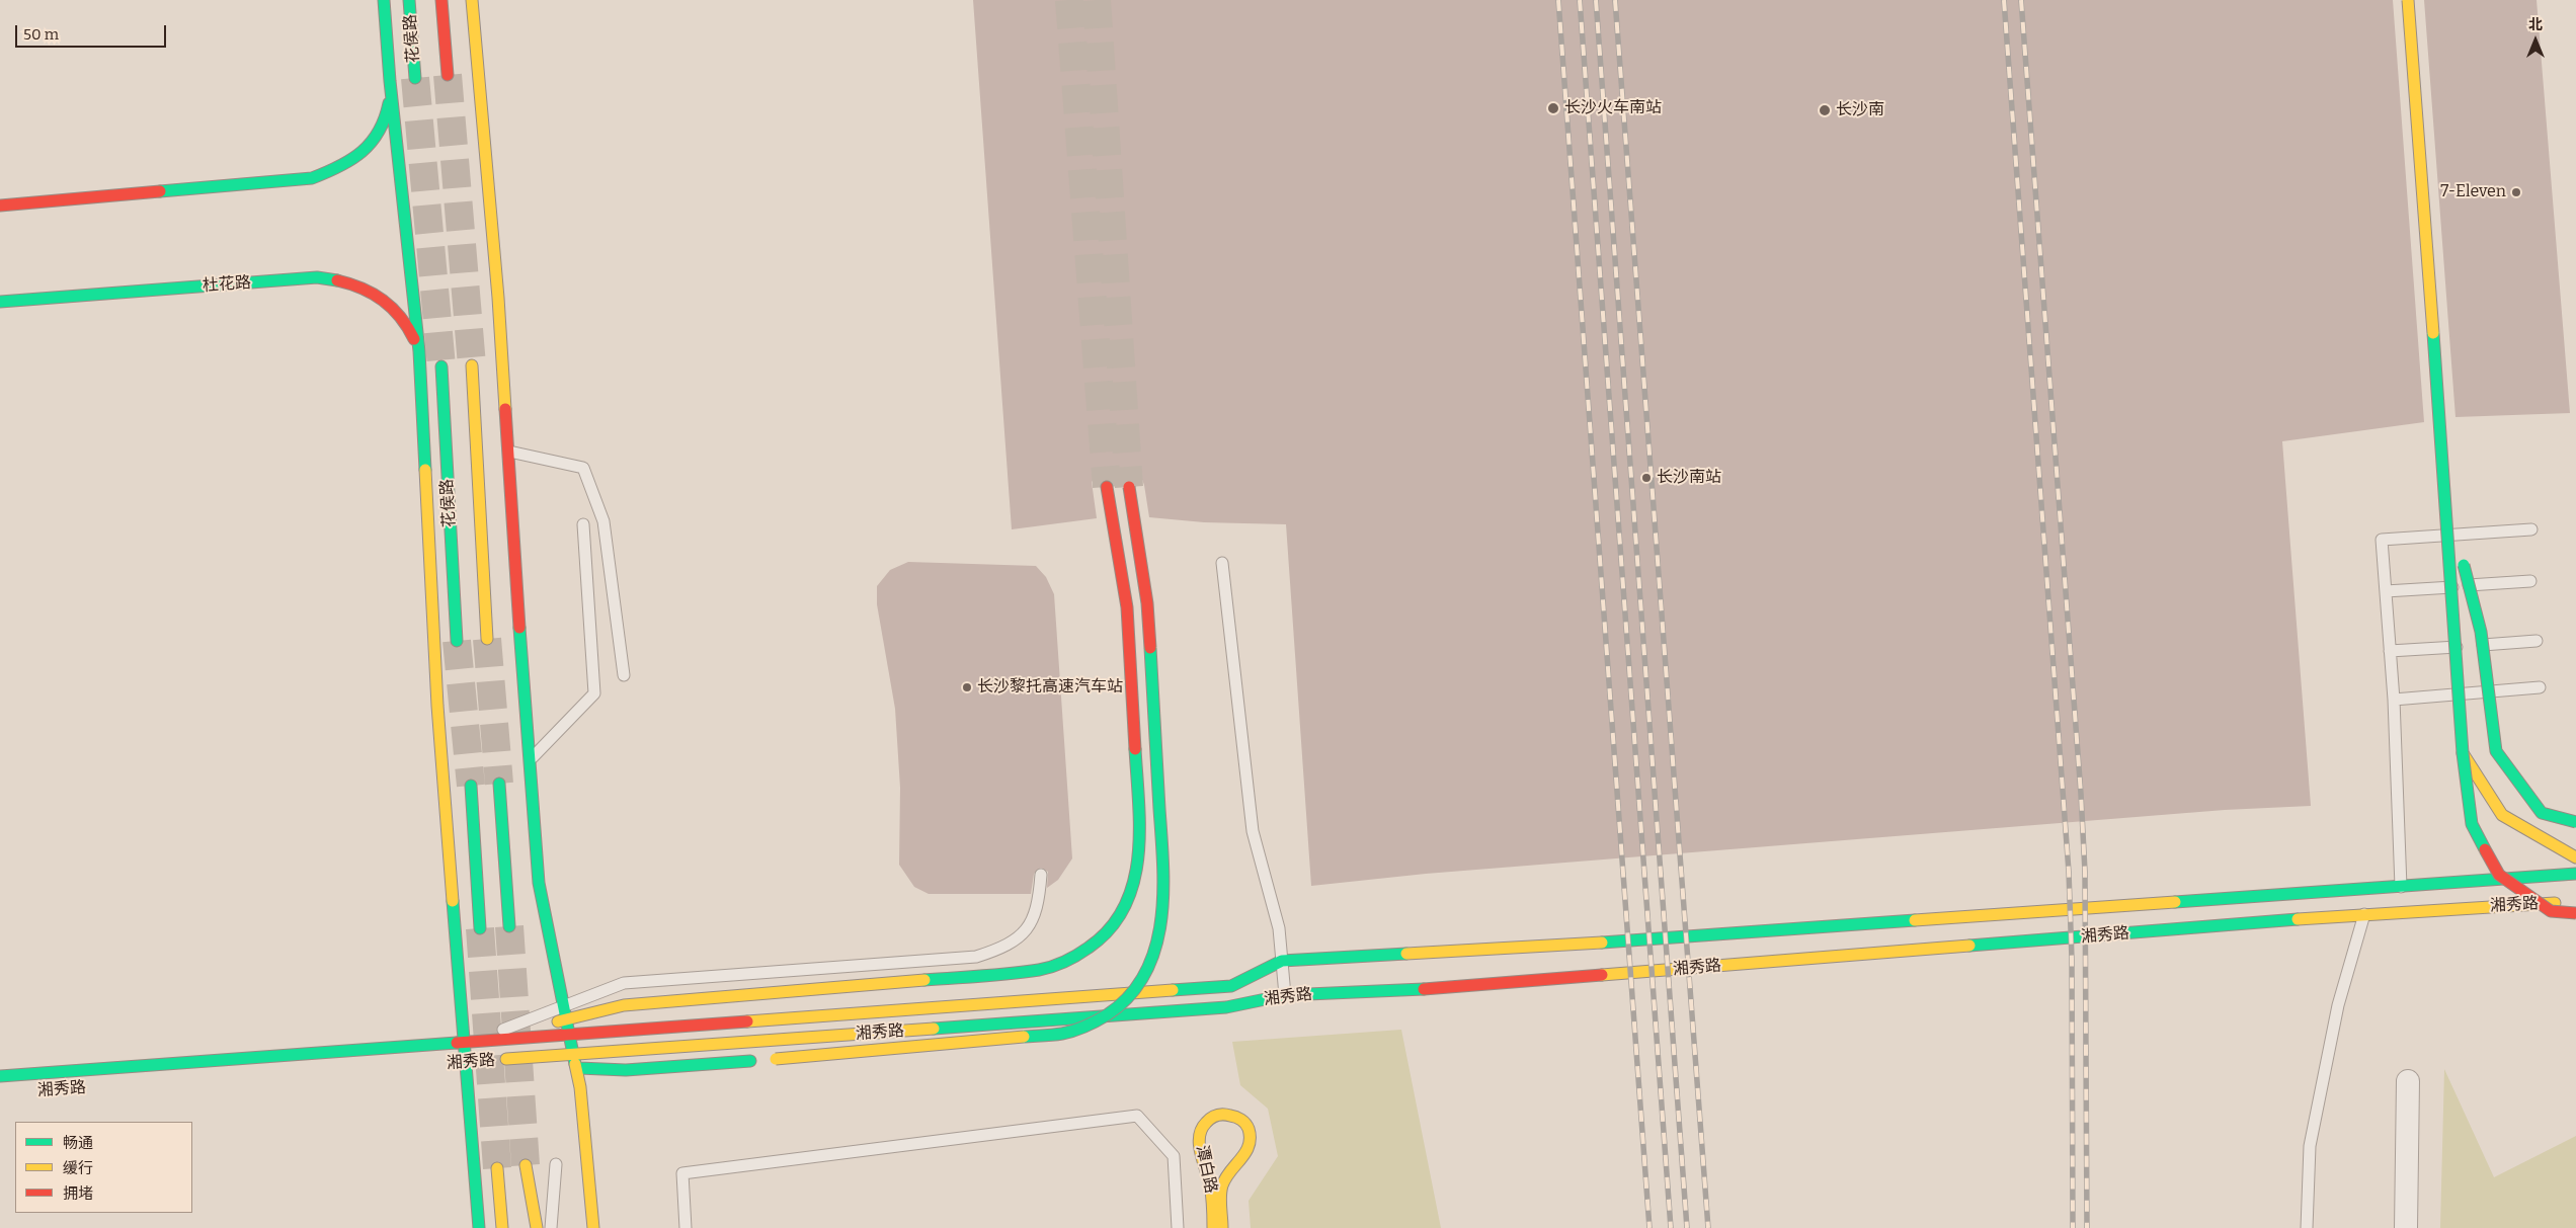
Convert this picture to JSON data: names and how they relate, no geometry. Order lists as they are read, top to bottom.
{
  "streets": {
    "main road": [
      "花侯路",
      "杜花路",
      "湘秀路",
      "潭白路"
    ]
  },
  "places": [
    "长沙火车南站",
    "长沙南",
    "7-Eleven",
    "长沙南站",
    "长沙黎托高速汽车站"
  ],
  "legend": ["畅通", "缓行", "拥堵"],
  "scale_bar": "50 m",
  "north": "top"
}
